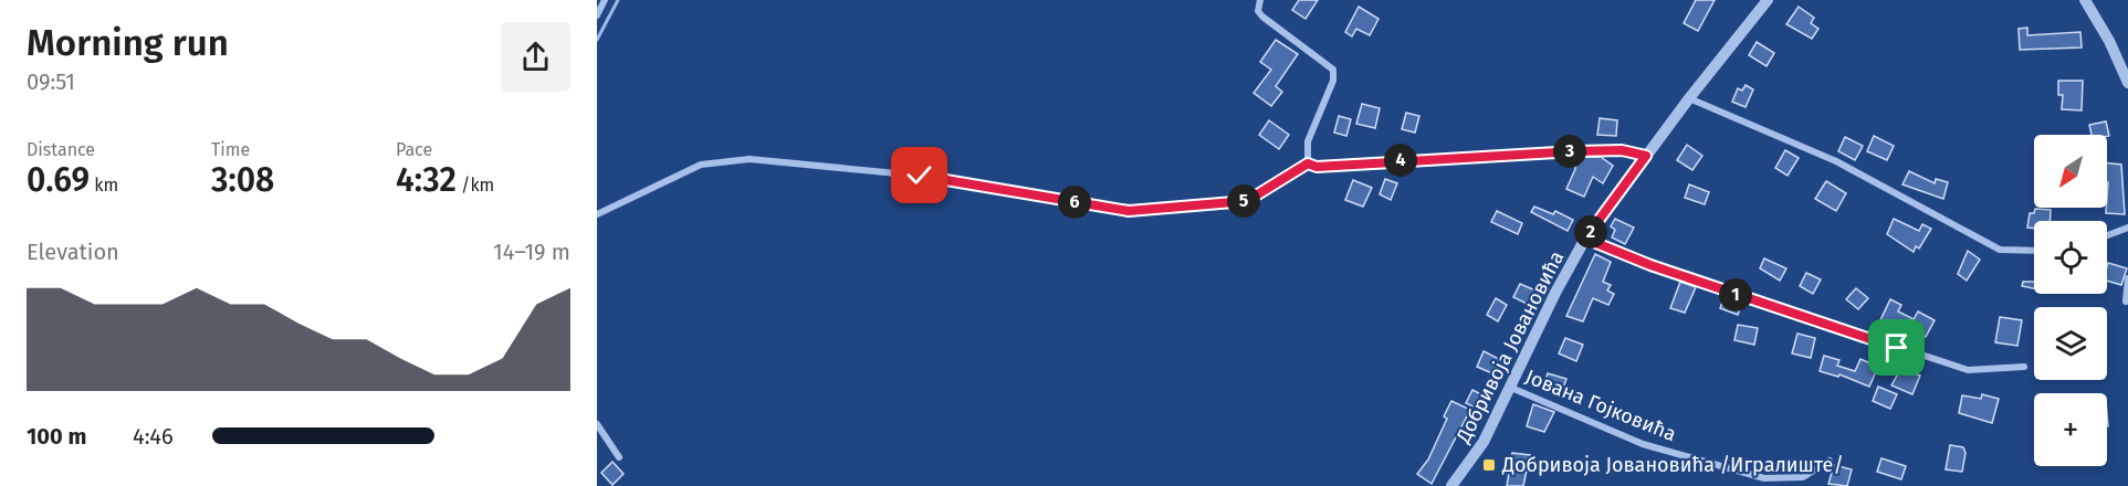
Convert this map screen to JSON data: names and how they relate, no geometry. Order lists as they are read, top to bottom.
{
  "streets": {
    "street": ["Добривоја Јовановића", "Јована Гојковића"]
  },
  "crossings": [
    ["Добривоја Јовановића", "Јована Гојковића"]
  ],
  "places": {
    "transit": ["Добривоја Јовановића /Игралиште/"]
  },
  "north": "bottom left",
  "page": {
    "heading": ["Morning run", "09:51"],
    "stats": [
      ["Distance", "0.69 km"],
      ["Time", "3:08"],
      ["Pace", "4:32 /km"]
    ],
    "map_buttons": "+",
    "pins": [
      "3",
      "4",
      "5",
      "6",
      "2",
      "1"
    ],
    "chart": ["Elevation", "14–19 m"],
    "list": [
      {
        "name": "100 m",
        "note": "4:46"
      }
    ]
  }
}
